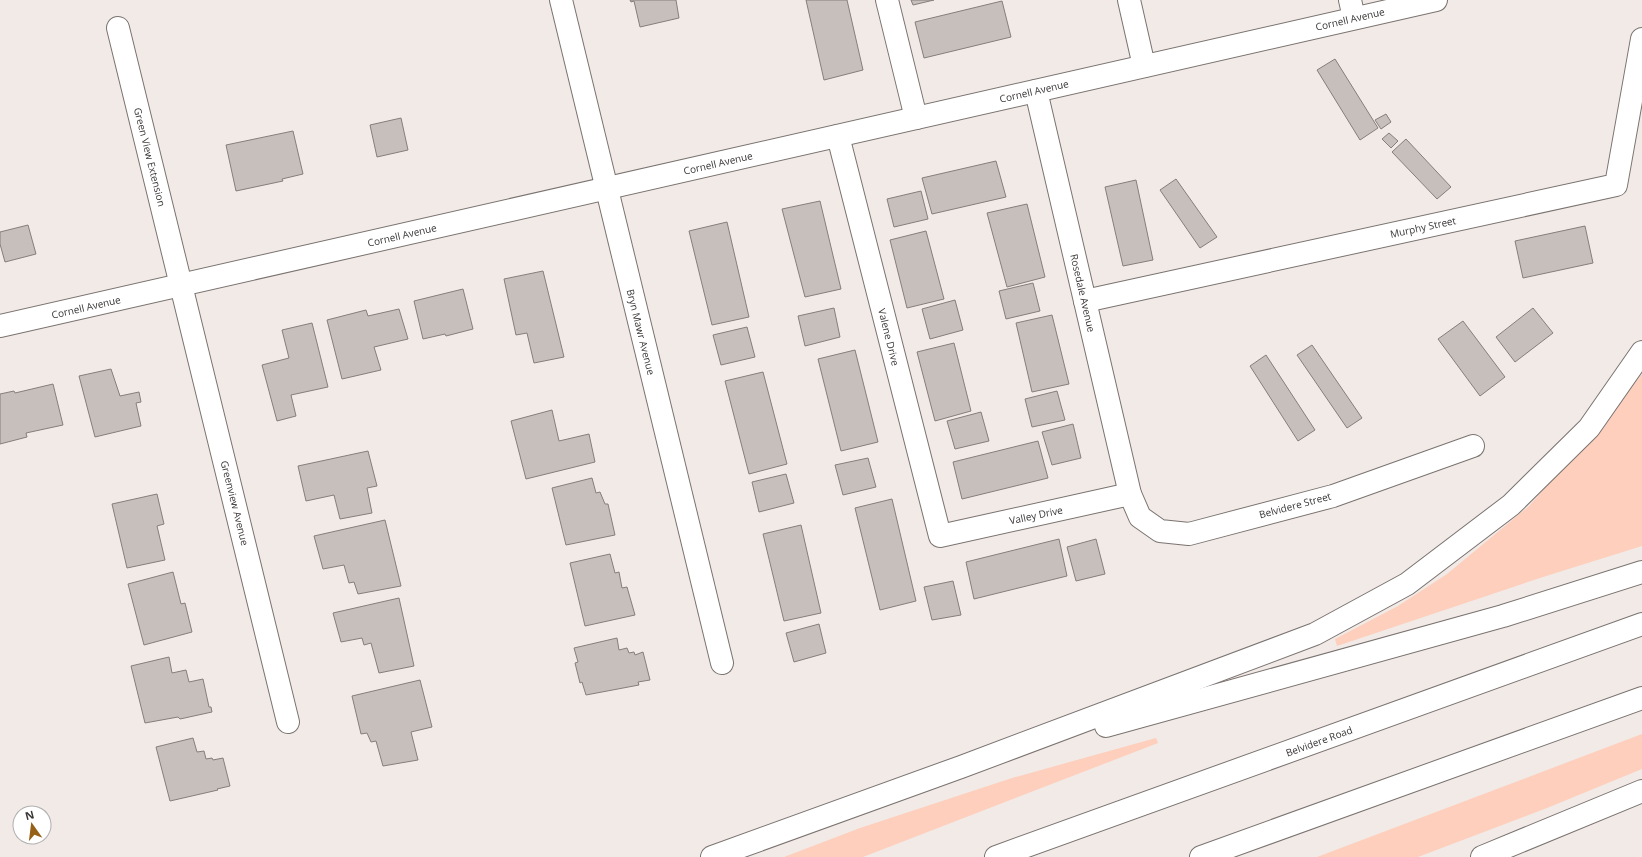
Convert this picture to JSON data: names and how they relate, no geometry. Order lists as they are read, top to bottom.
{
  "streets": {
    "street": [
      "Cornell Avenue",
      "Green View Extension",
      "Murphy Street",
      "Rosedale Avenue",
      "Bryn Mawr Avenue",
      "Valene Drive",
      "Greenview Avenue",
      "Belvidere Street",
      "Valley Drive",
      "Belvidere Road"
    ]
  },
  "crossings": [
    ["Cornell Avenue", "Green View Extension"],
    ["Cornell Avenue", "Rosedale Avenue"],
    ["Cornell Avenue", "Bryn Mawr Avenue"],
    ["Cornell Avenue", "Valene Drive"],
    ["Cornell Avenue", "Greenview Avenue"],
    ["Green View Extension", "Greenview Avenue"],
    ["Murphy Street", "Rosedale Avenue"],
    ["Rosedale Avenue", "Belvidere Street"],
    ["Rosedale Avenue", "Valley Drive"],
    ["Valene Drive", "Valley Drive"],
    ["Belvidere Street", "Valley Drive"]
  ],
  "north": "top"
}
